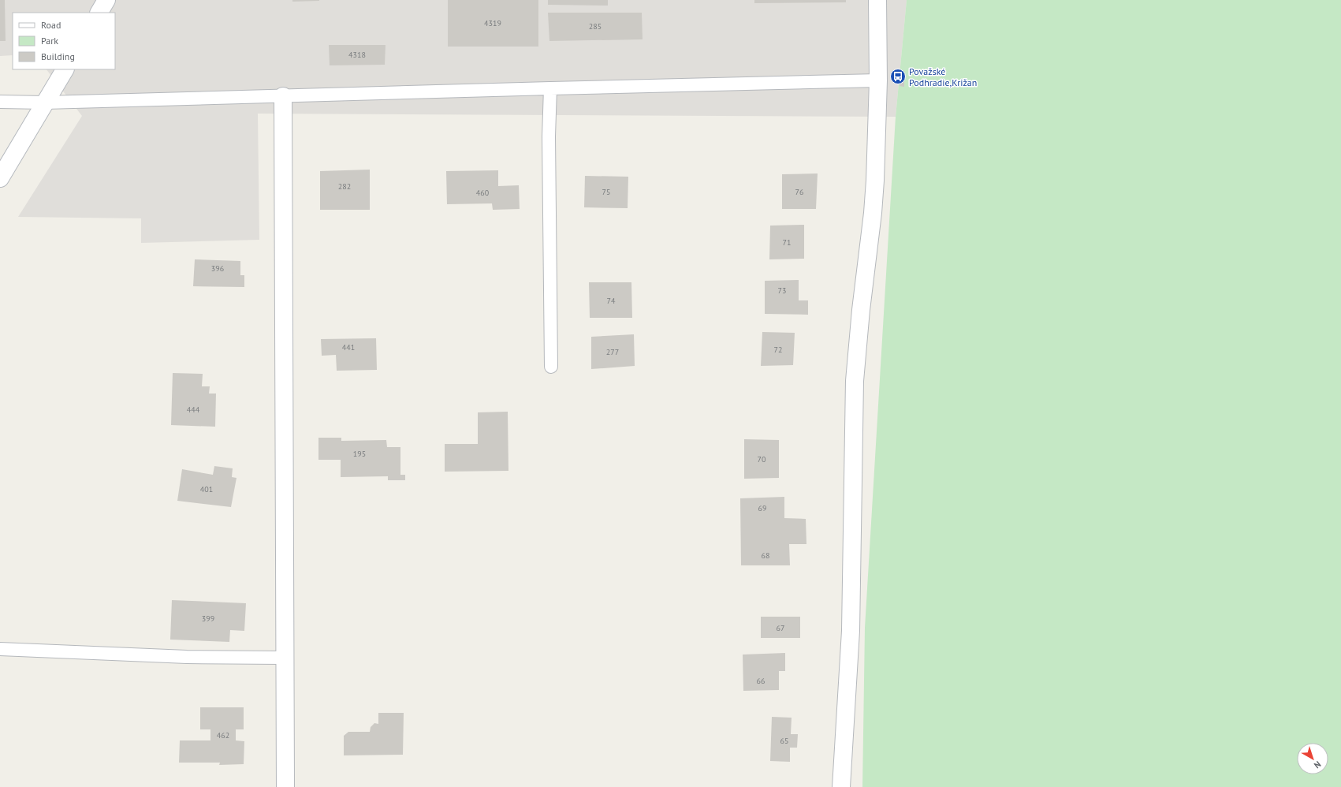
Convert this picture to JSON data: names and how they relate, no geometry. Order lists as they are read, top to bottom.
{
  "places": {
    "bus stop": ["Považské Podhradie,Križan"]
  },
  "house_numbers": [
    "4319",
    "285",
    "4318",
    "282",
    "75",
    "76",
    "460",
    "71",
    "396",
    "73",
    "74",
    "441",
    "72",
    "277",
    "444",
    "195",
    "70",
    "401",
    "69",
    "68",
    "399",
    "67",
    "66",
    "462",
    "65"
  ],
  "legend": ["Road", "Park", "Building"],
  "north": "bottom right"
}
